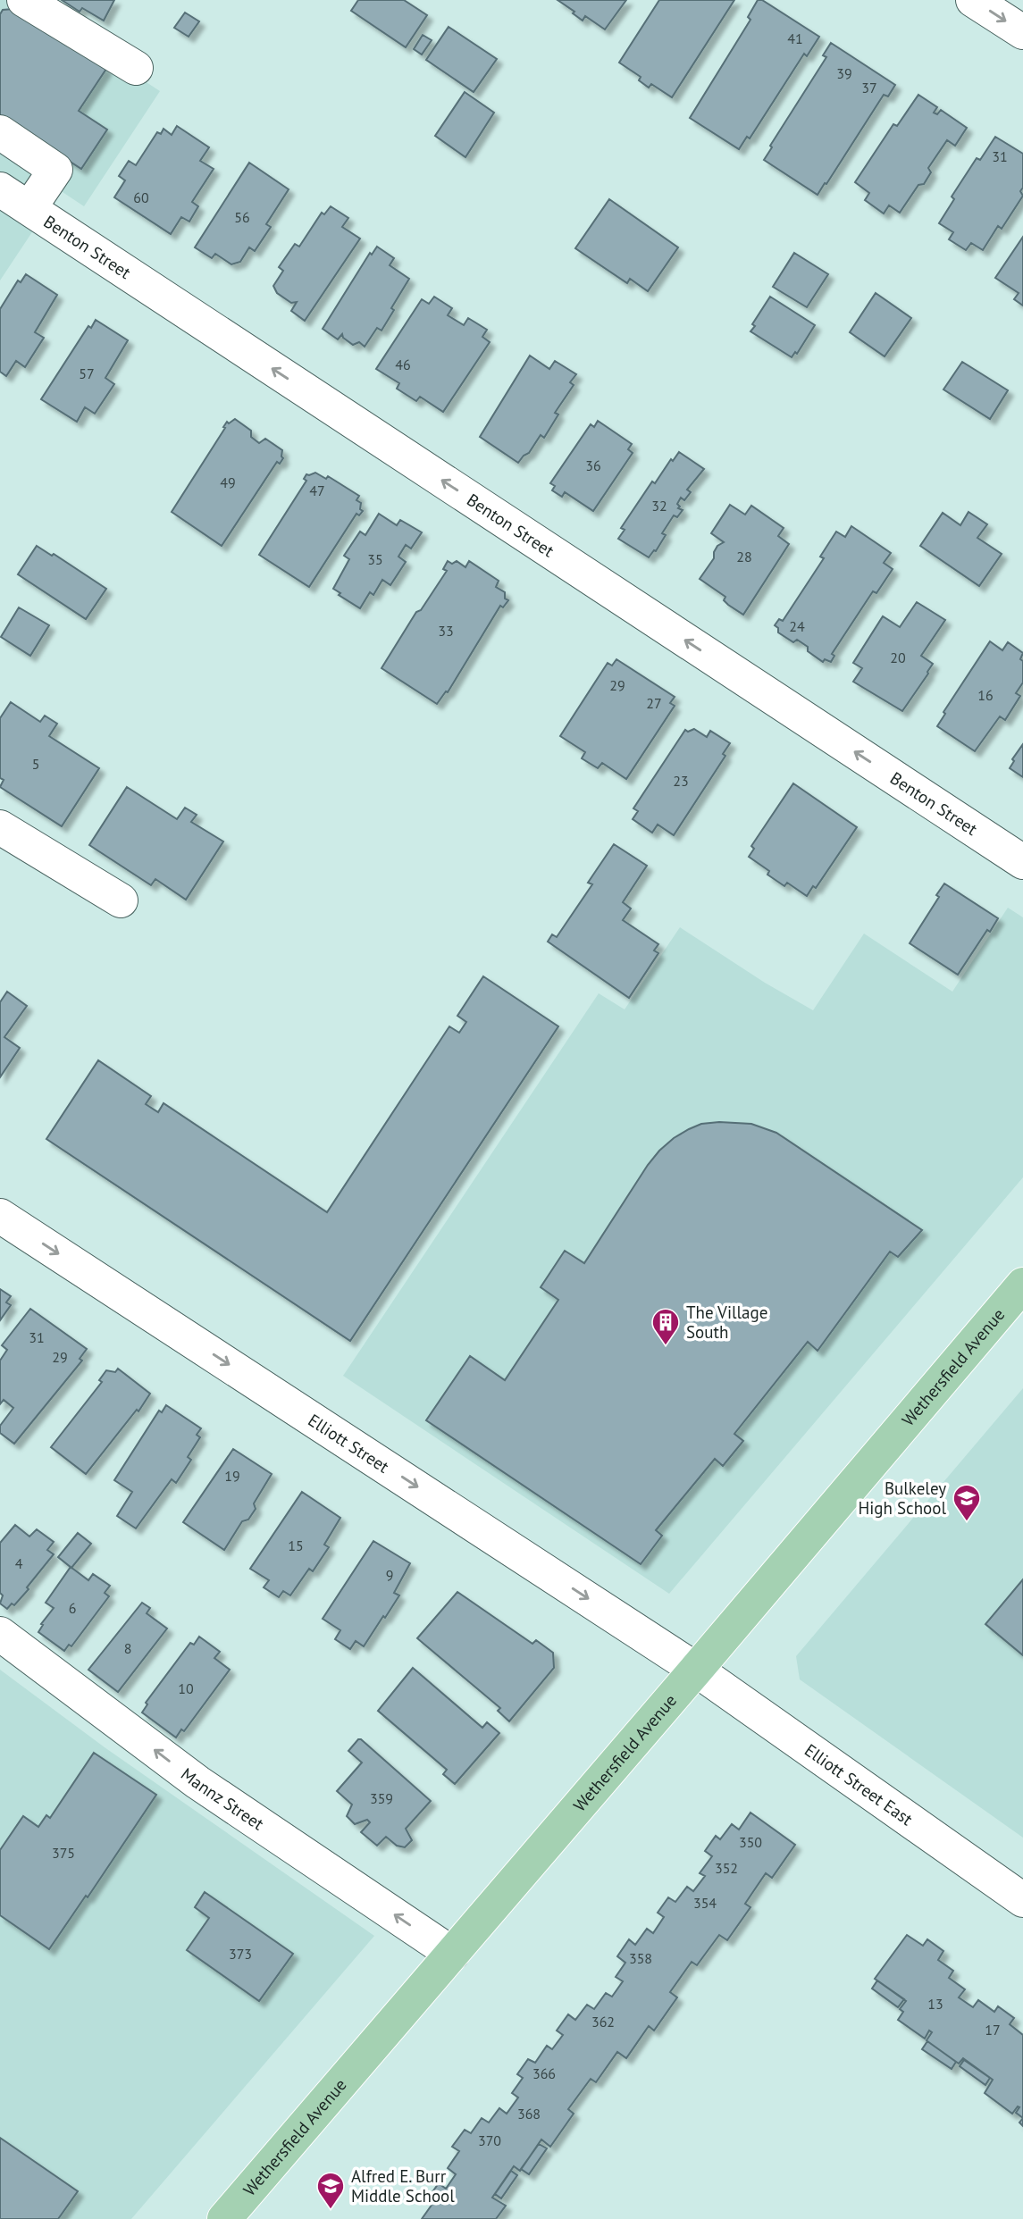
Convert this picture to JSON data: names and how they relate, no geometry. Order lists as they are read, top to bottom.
{
  "streets": {
    "main road": ["Wethersfield Avenue"],
    "street": [
      "Benton Street",
      "Elliott Street",
      "Elliott Street East",
      "Mannz Street"
    ]
  },
  "crossings": [
    ["Wethersfield Avenue", "Elliott Street"],
    ["Wethersfield Avenue", "Elliott Street East"],
    ["Wethersfield Avenue", "Mannz Street"],
    ["Elliott Street", "Elliott Street East"]
  ],
  "one_way": ["Benton Street", "Elliott Street", "Mannz Street"],
  "places": {
    "building": ["The Village South"],
    "school or university": ["Bulkeley High School", "Alfred E. Burr Middle School"]
  },
  "house_numbers": [
    "41",
    "39",
    "37",
    "31",
    "60",
    "56",
    "46",
    "57",
    "36",
    "49",
    "47",
    "32",
    "28",
    "35",
    "24",
    "33",
    "20",
    "29",
    "16",
    "27",
    "5",
    "23",
    "31",
    "29",
    "19",
    "15",
    "4",
    "9",
    "6",
    "8",
    "10",
    "359",
    "350",
    "375",
    "352",
    "354",
    "373",
    "358",
    "13",
    "362",
    "17",
    "366",
    "368",
    "370"
  ]
}
